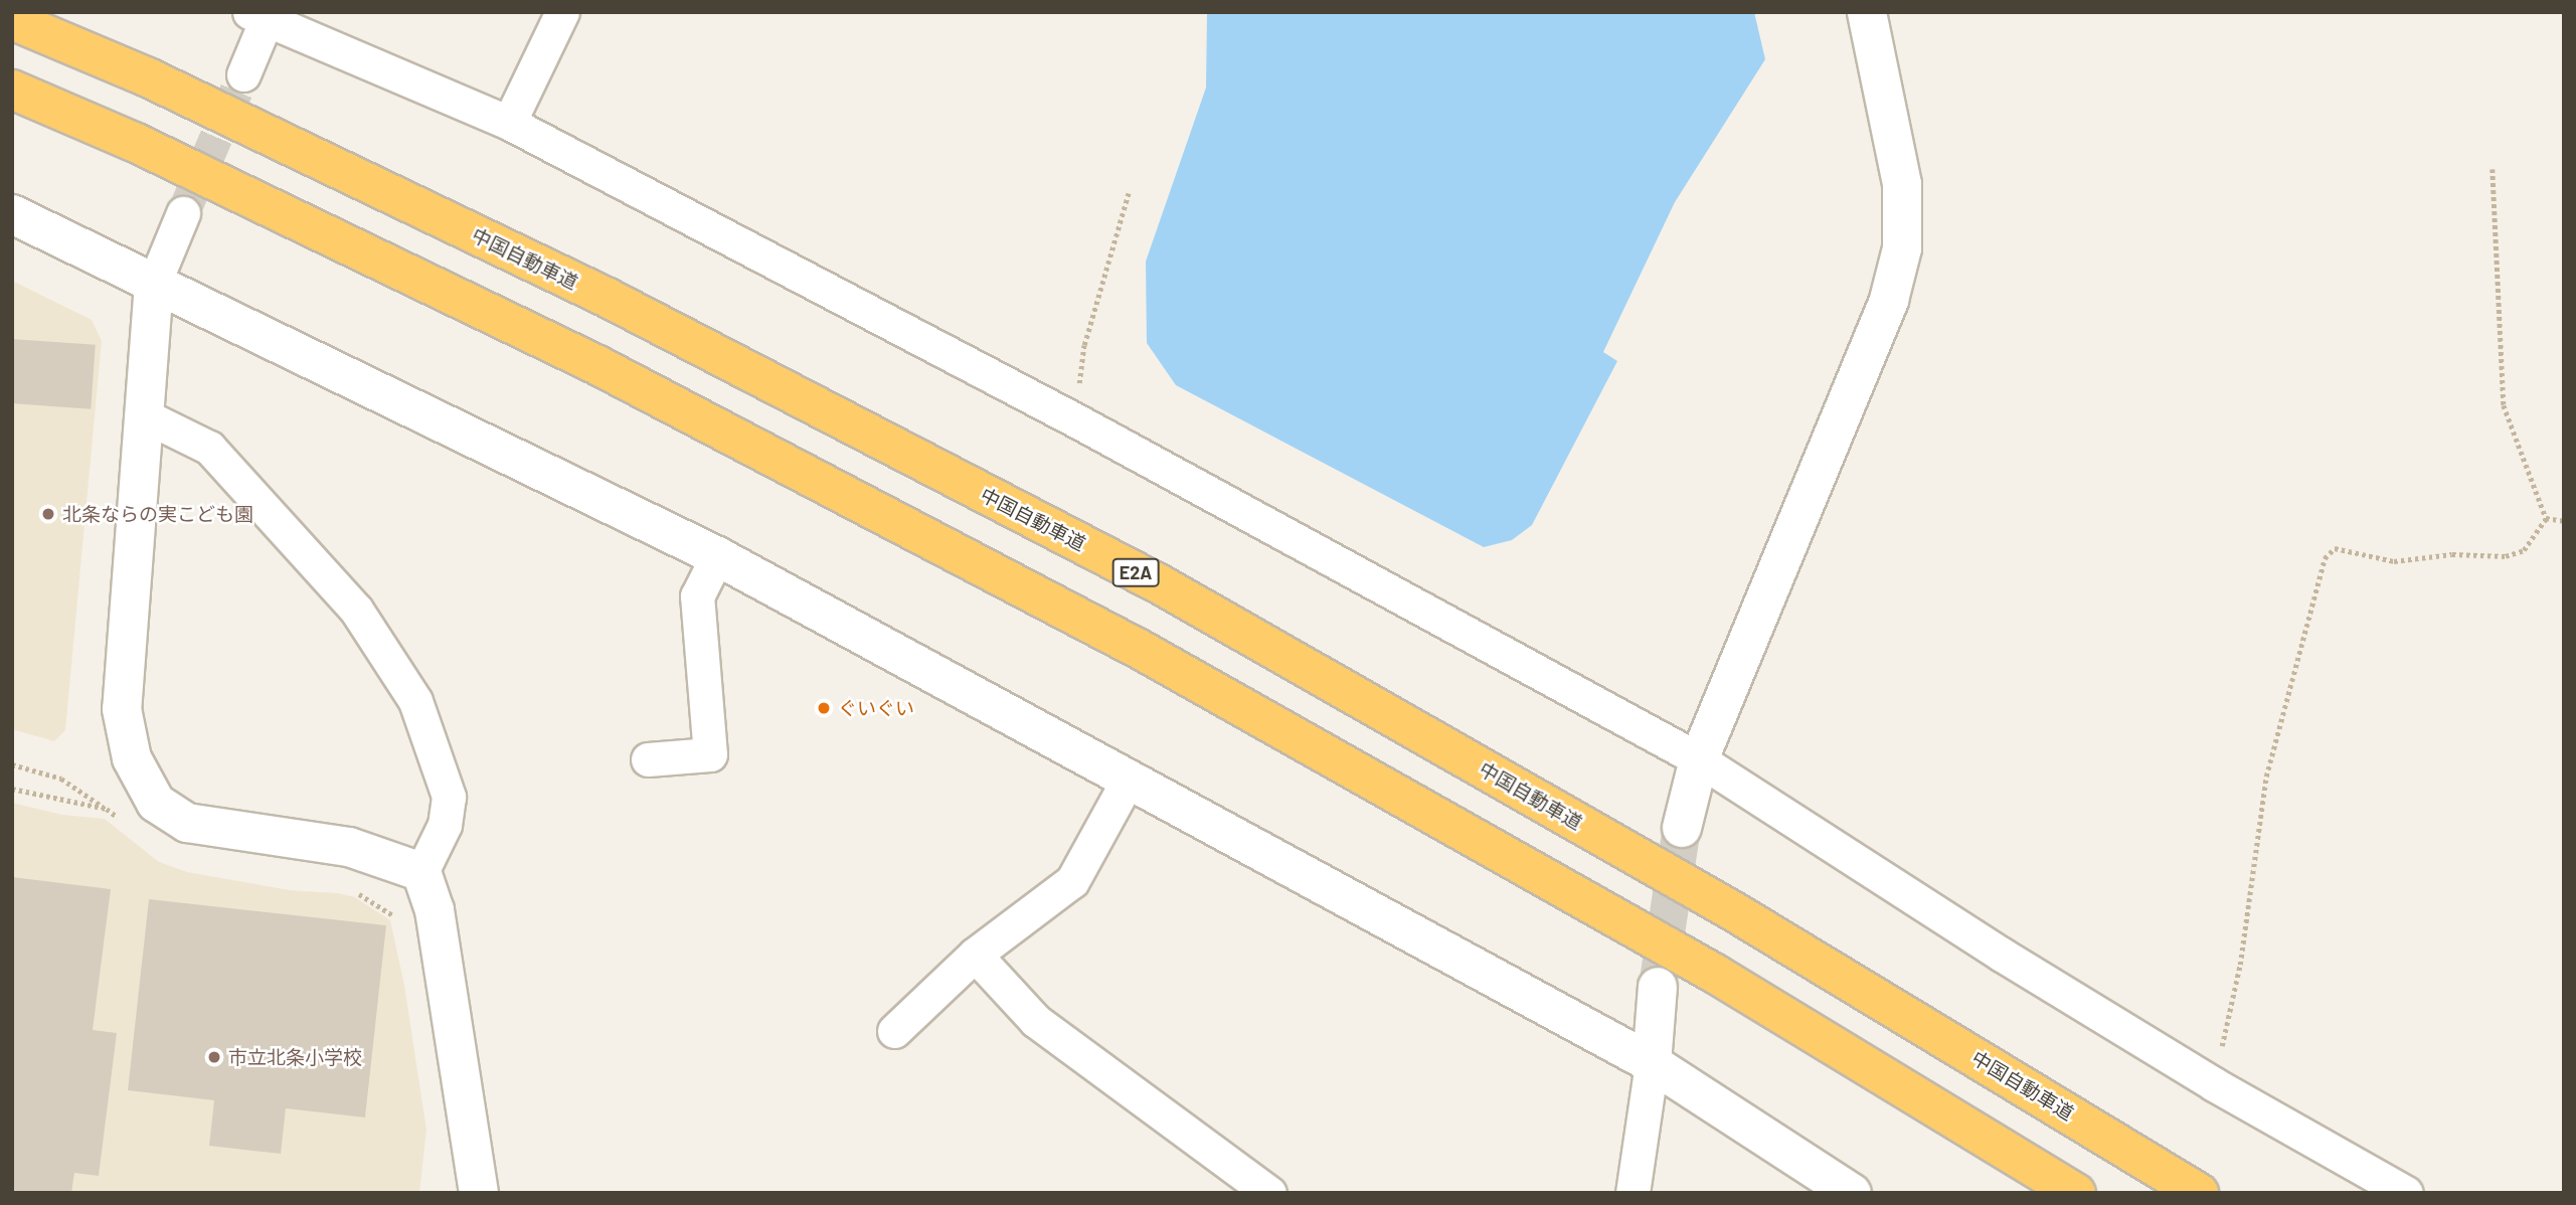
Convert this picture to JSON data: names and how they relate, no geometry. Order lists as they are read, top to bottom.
{
  "streets": {
    "highway": ["中国自動車道", "E2A"]
  },
  "places": ["北条ならの実こども園", "ぐいぐい", "市立北条小学校"]
}
